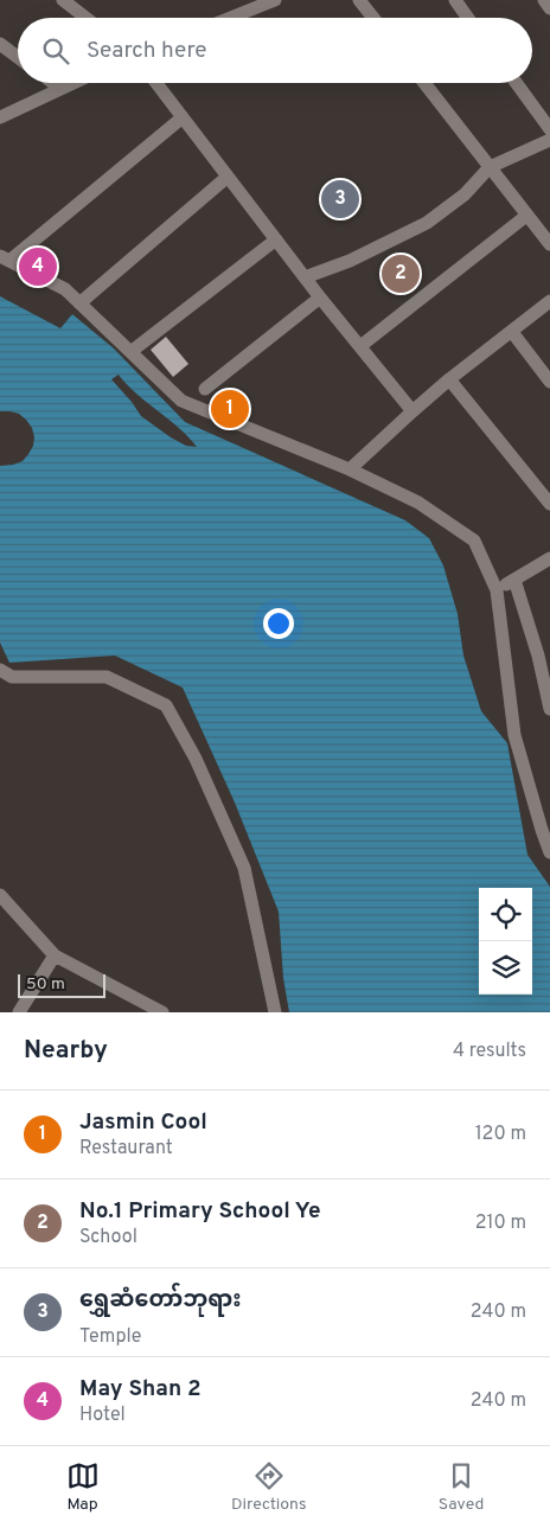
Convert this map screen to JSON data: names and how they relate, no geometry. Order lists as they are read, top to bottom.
{
  "scale_bar": "50 m",
  "page": {
    "search": "Search here",
    "pins": [
      "3",
      "4",
      "2",
      "1"
    ],
    "scale": "50 m",
    "heading": ["Nearby", "4 results"],
    "list": [
      {
        "mark": "1",
        "name": "Jasmin Cool",
        "note": "Restaurant",
        "value": "120 m"
      },
      {
        "mark": "2",
        "name": "No.1 Primary School Ye",
        "note": "School",
        "value": "210 m"
      },
      {
        "mark": "3",
        "name": "ရွှေဆံတော်ဘုရား",
        "note": "Temple",
        "value": "240 m"
      },
      {
        "mark": "4",
        "name": "May Shan 2",
        "note": "Hotel",
        "value": "240 m"
      }
    ],
    "nav": ["Map", "Directions", "Saved"]
  }
}
